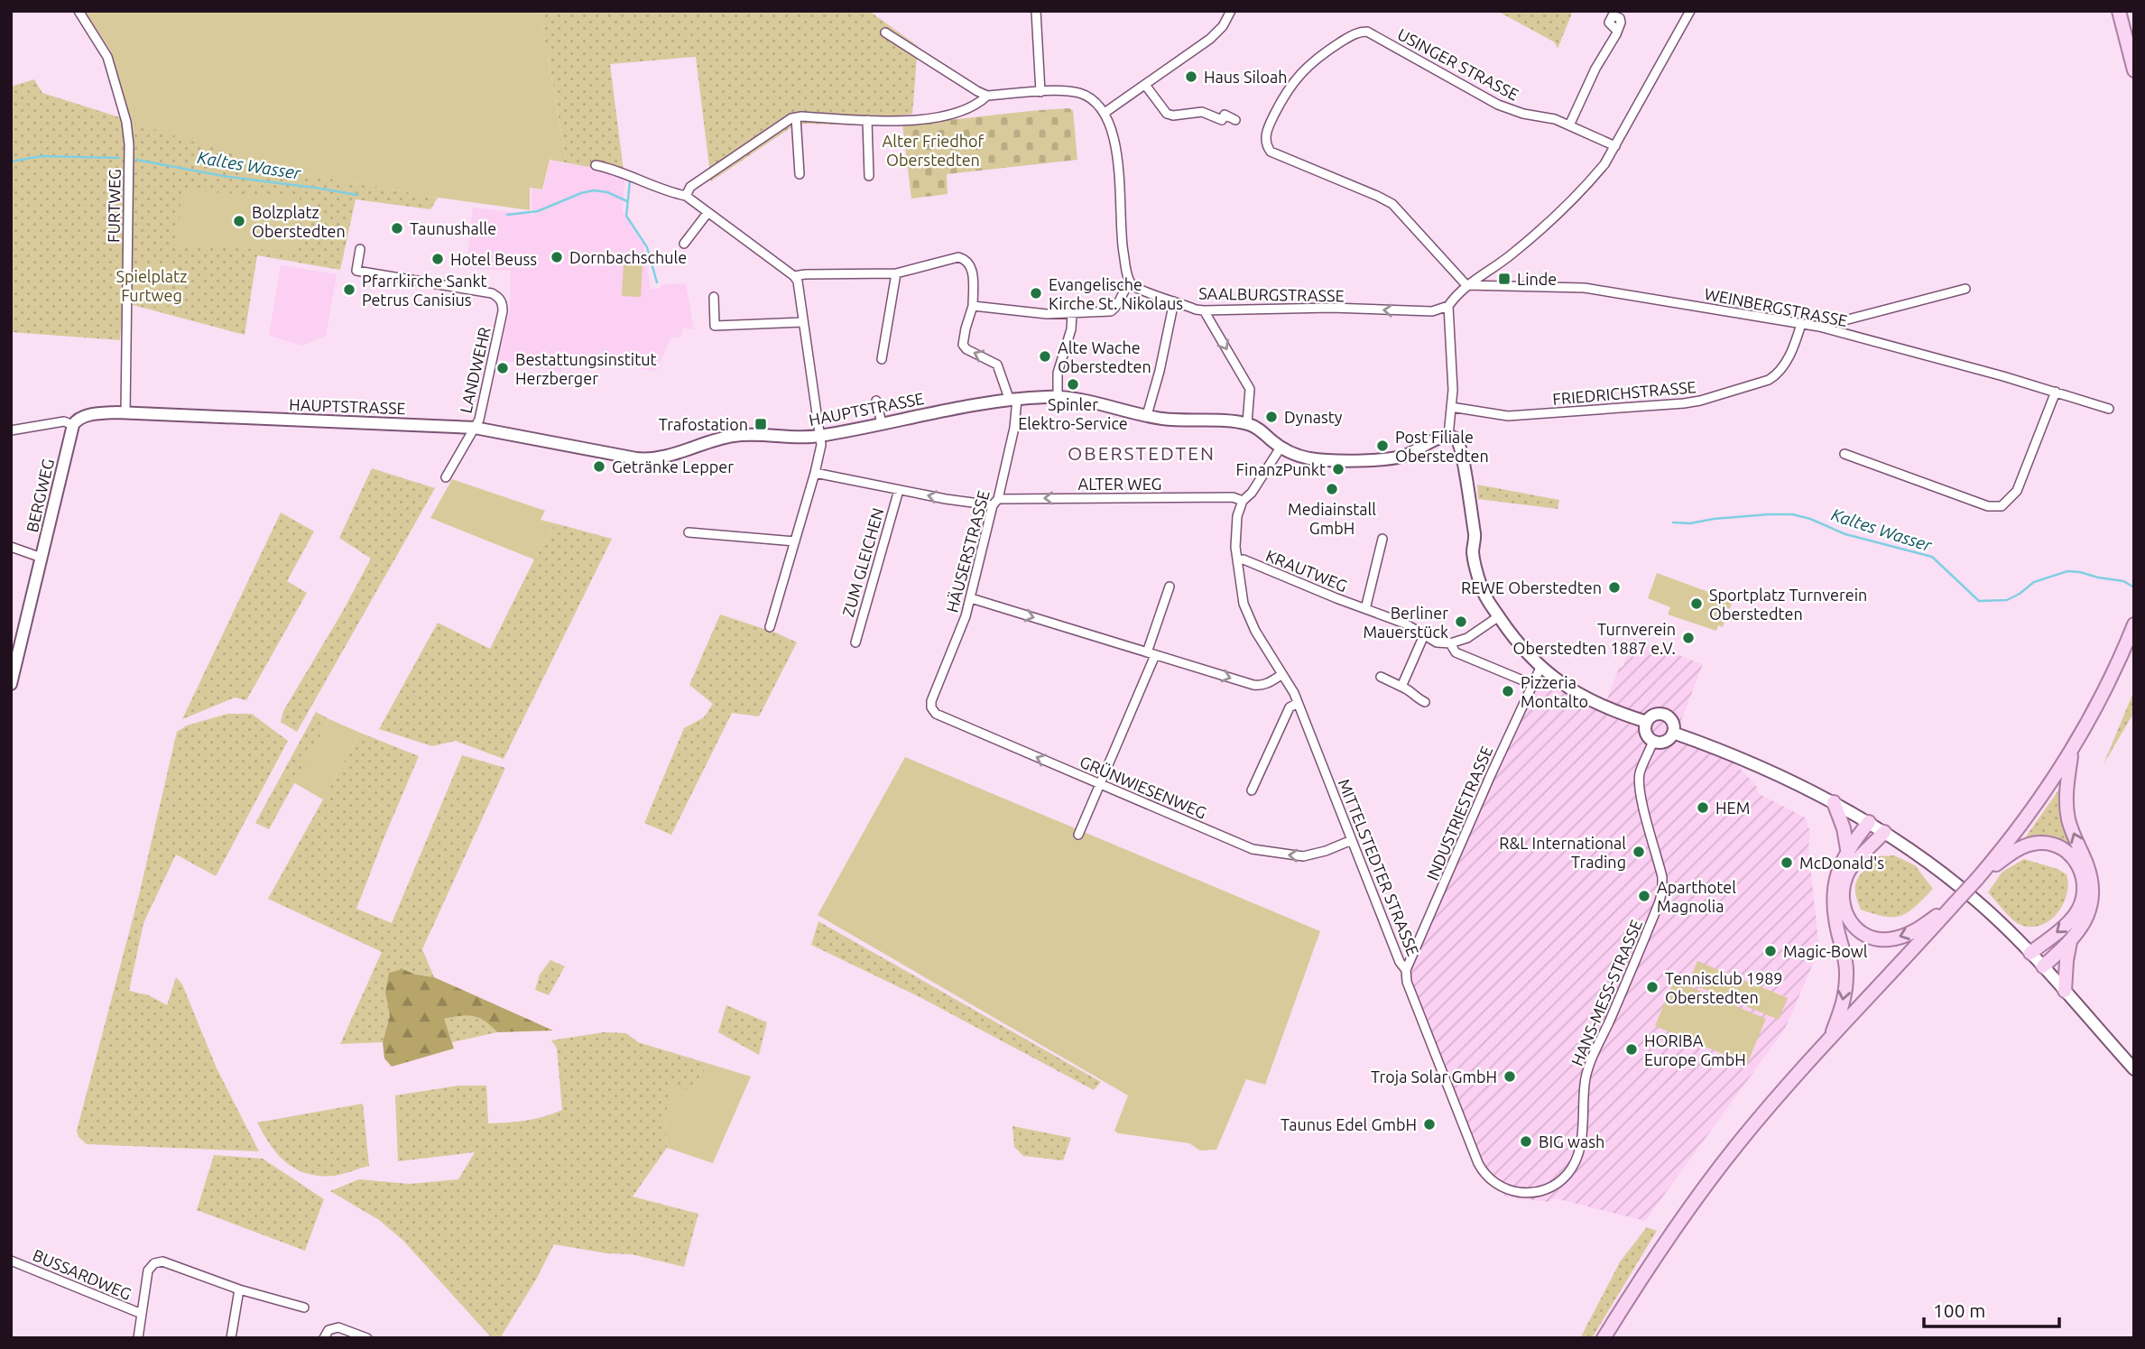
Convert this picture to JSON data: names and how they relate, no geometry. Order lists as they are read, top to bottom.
{
  "streets": {
    "street": [
      "USINGER STRASSE",
      "FURTWEG",
      "SAALBURGSTRASSE",
      "WEINBERGSTRASSE",
      "LANDWEHR",
      "FRIEDRICHSTRASSE",
      "HAUPTSTRASSE",
      "ALTER WEG",
      "BERGWEG",
      "HÄUSERSTRASSE",
      "ZUM GLEICHEN",
      "KRAUTWEG",
      "GRÜNWIESENWEG",
      "INDUSTRIESTRASSE",
      "MITTELSTEDTER STRASSE",
      "HANS-MESS-STRASSE",
      "BUSSARDWEG"
    ]
  },
  "crossings": [
    ["USINGER STRASSE", "WEINBERGSTRASSE"],
    ["FURTWEG", "HAUPTSTRASSE"],
    ["WEINBERGSTRASSE", "FRIEDRICHSTRASSE"],
    ["LANDWEHR", "HAUPTSTRASSE"],
    ["HAUPTSTRASSE", "BERGWEG"],
    ["HAUPTSTRASSE", "HÄUSERSTRASSE"],
    ["HAUPTSTRASSE", "MITTELSTEDTER STRASSE"],
    ["ALTER WEG", "HÄUSERSTRASSE"],
    ["ALTER WEG", "ZUM GLEICHEN"],
    ["ALTER WEG", "MITTELSTEDTER STRASSE"],
    ["HÄUSERSTRASSE", "GRÜNWIESENWEG"],
    ["KRAUTWEG", "INDUSTRIESTRASSE"],
    ["KRAUTWEG", "MITTELSTEDTER STRASSE"],
    ["GRÜNWIESENWEG", "MITTELSTEDTER STRASSE"],
    ["INDUSTRIESTRASSE", "MITTELSTEDTER STRASSE"],
    ["MITTELSTEDTER STRASSE", "HANS-MESS-STRASSE"]
  ],
  "one_way": ["SAALBURGSTRASSE", "ALTER WEG", "GRÜNWIESENWEG"],
  "districts": ["OBERSTEDTEN"],
  "water": ["Kaltes Wasser"],
  "parks": ["Alter Friedhof Oberstedten", "Spielplatz Furtweg"],
  "places": {
    "other": [
      "Haus Siloah",
      "Bolzplatz Oberstedten",
      "Taunushalle",
      "Dornbachschule",
      "Hotel Beuss",
      "Pfarrkirche Sankt Petrus Canisius",
      "Evangelische Kirche St. Nikolaus",
      "Alte Wache Oberstedten",
      "Bestattungsinstitut Herzberger",
      "Spinler Elektro-Service",
      "Dynasty",
      "Post Filiale Oberstedten",
      "Getränke Lepper",
      "FinanzPunkt",
      "Mediainstall GmbH",
      "REWE Oberstedten",
      "Sportplatz Turnverein Oberstedten",
      "Berliner Mauerstück",
      "Turnverein Oberstedten 1887 e.V.",
      "Pizzeria Montalto",
      "HEM",
      "R&L International Trading",
      "McDonald's",
      "Aparthotel Magnolia",
      "Magic-Bowl",
      "Tennisclub 1989 Oberstedten",
      "HORIBA Europe GmbH",
      "Troja Solar GmbH",
      "Taunus Edel GmbH",
      "BIG wash"
    ],
    "transit": ["Linde", "Trafostation"]
  },
  "scale_bar": "100 m"
}
